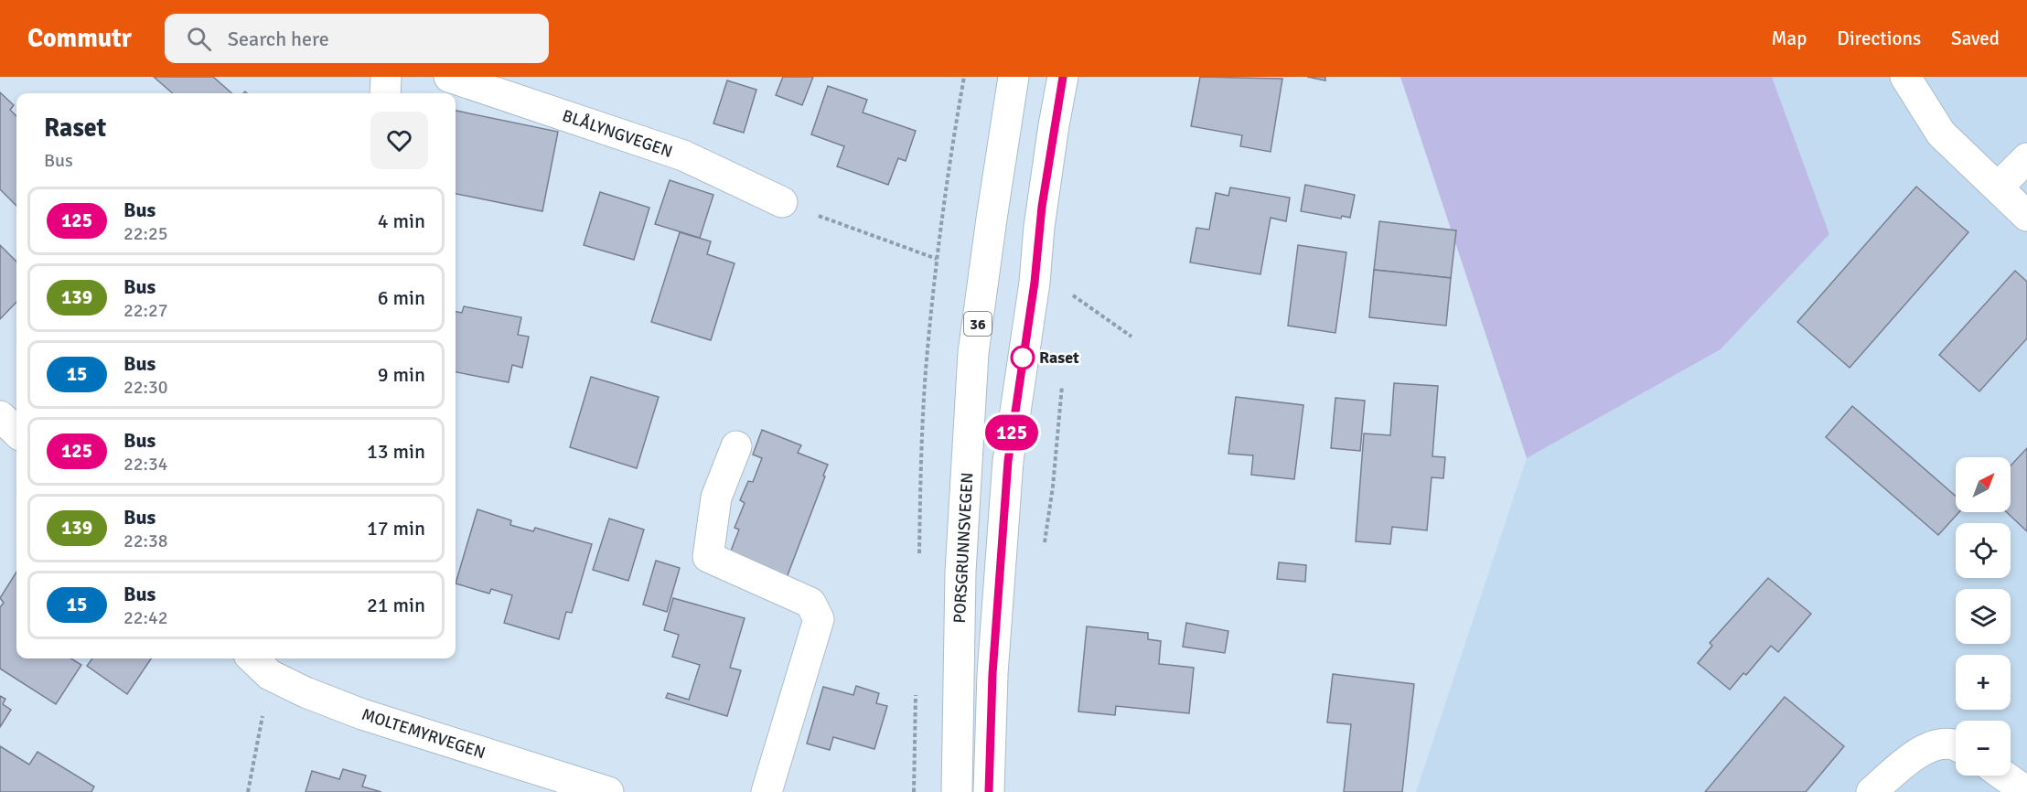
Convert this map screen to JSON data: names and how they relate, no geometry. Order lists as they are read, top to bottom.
{
  "streets": {
    "main road": [
      "BLÅLYNGVEGEN",
      "36",
      "PORSGRUNNSVEGEN",
      "MOLTEMYRVEGEN"
    ]
  },
  "places": ["Raset"],
  "lines": ["bus line 125"],
  "north": "top right",
  "page": {
    "header": "Commutr",
    "search": "Search here",
    "nav": ["Map", "Directions", "Saved"],
    "on_map": "125",
    "heading": ["Raset", "Bus"],
    "list": [
      {
        "mark": "125",
        "name": "Bus",
        "note": "22:25",
        "value": "4 min"
      },
      {
        "mark": "139",
        "name": "Bus",
        "note": "22:27",
        "value": "6 min"
      },
      {
        "mark": "15",
        "name": "Bus",
        "note": "22:30",
        "value": "9 min"
      },
      {
        "mark": "125",
        "name": "Bus",
        "note": "22:34",
        "value": "13 min"
      },
      {
        "mark": "139",
        "name": "Bus",
        "note": "22:38",
        "value": "17 min"
      },
      {
        "mark": "15",
        "name": "Bus",
        "note": "22:42",
        "value": "21 min"
      }
    ],
    "map_buttons": ["+", "−"]
  }
}
